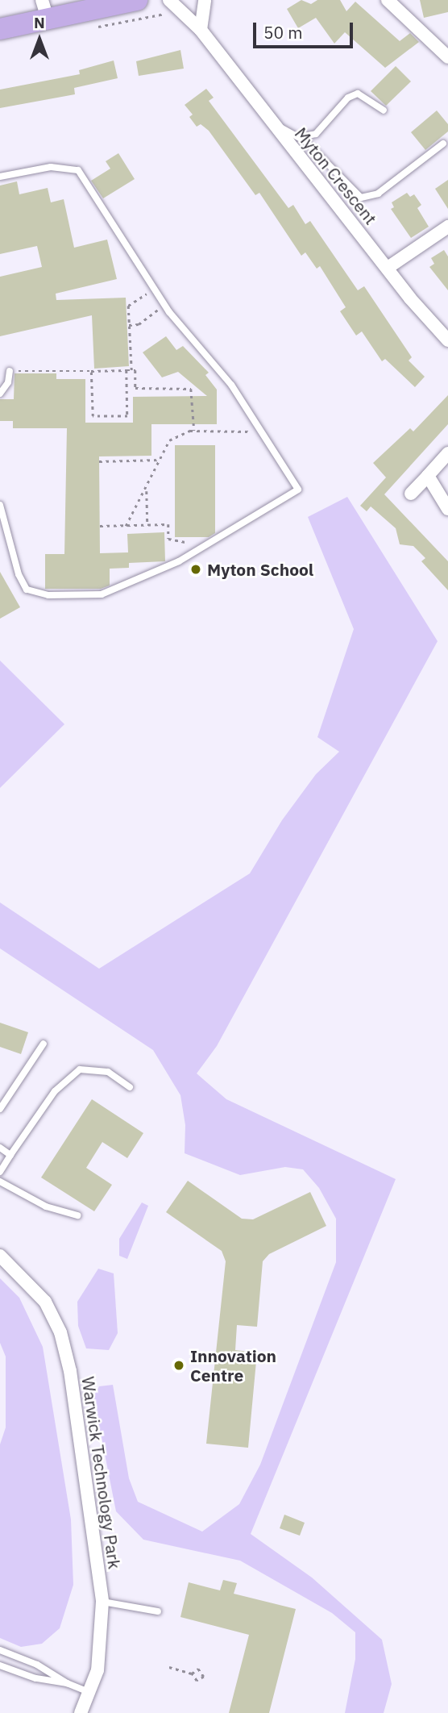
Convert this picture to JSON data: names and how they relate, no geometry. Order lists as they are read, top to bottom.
{
  "streets": {
    "street": ["Myton Crescent", "Warwick Technology Park"]
  },
  "places": ["Myton School", "Innovation Centre"],
  "scale_bar": "50 m",
  "north": "top"
}
